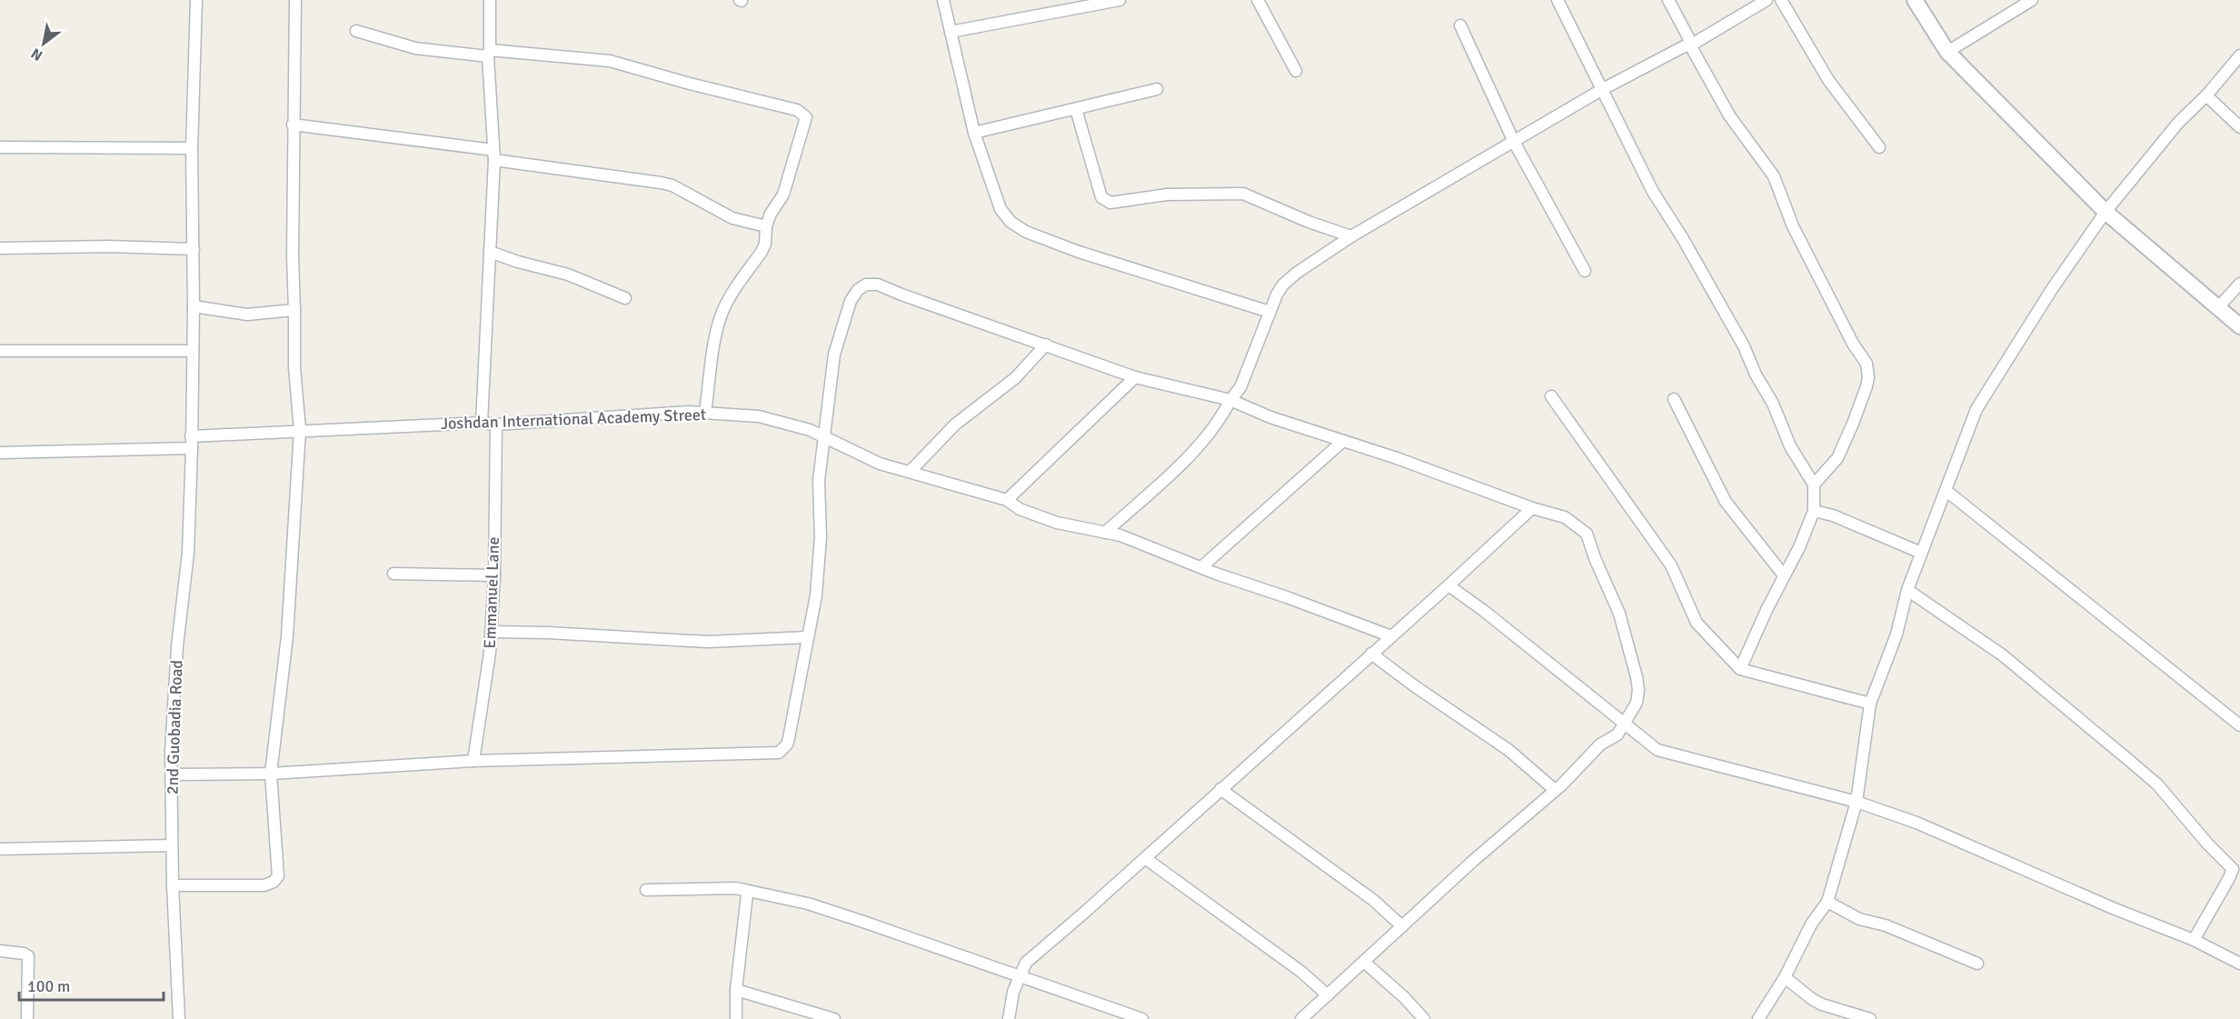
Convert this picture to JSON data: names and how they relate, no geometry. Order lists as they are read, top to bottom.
{
  "streets": {
    "street": ["Joshdan International Academy Street", "Emmanuel Lane", "2nd Guobadia Road"]
  },
  "crossings": [
    ["Joshdan International Academy Street", "Emmanuel Lane"],
    ["Joshdan International Academy Street", "2nd Guobadia Road"]
  ],
  "scale_bar": "100 m",
  "north": "bottom left"
}
